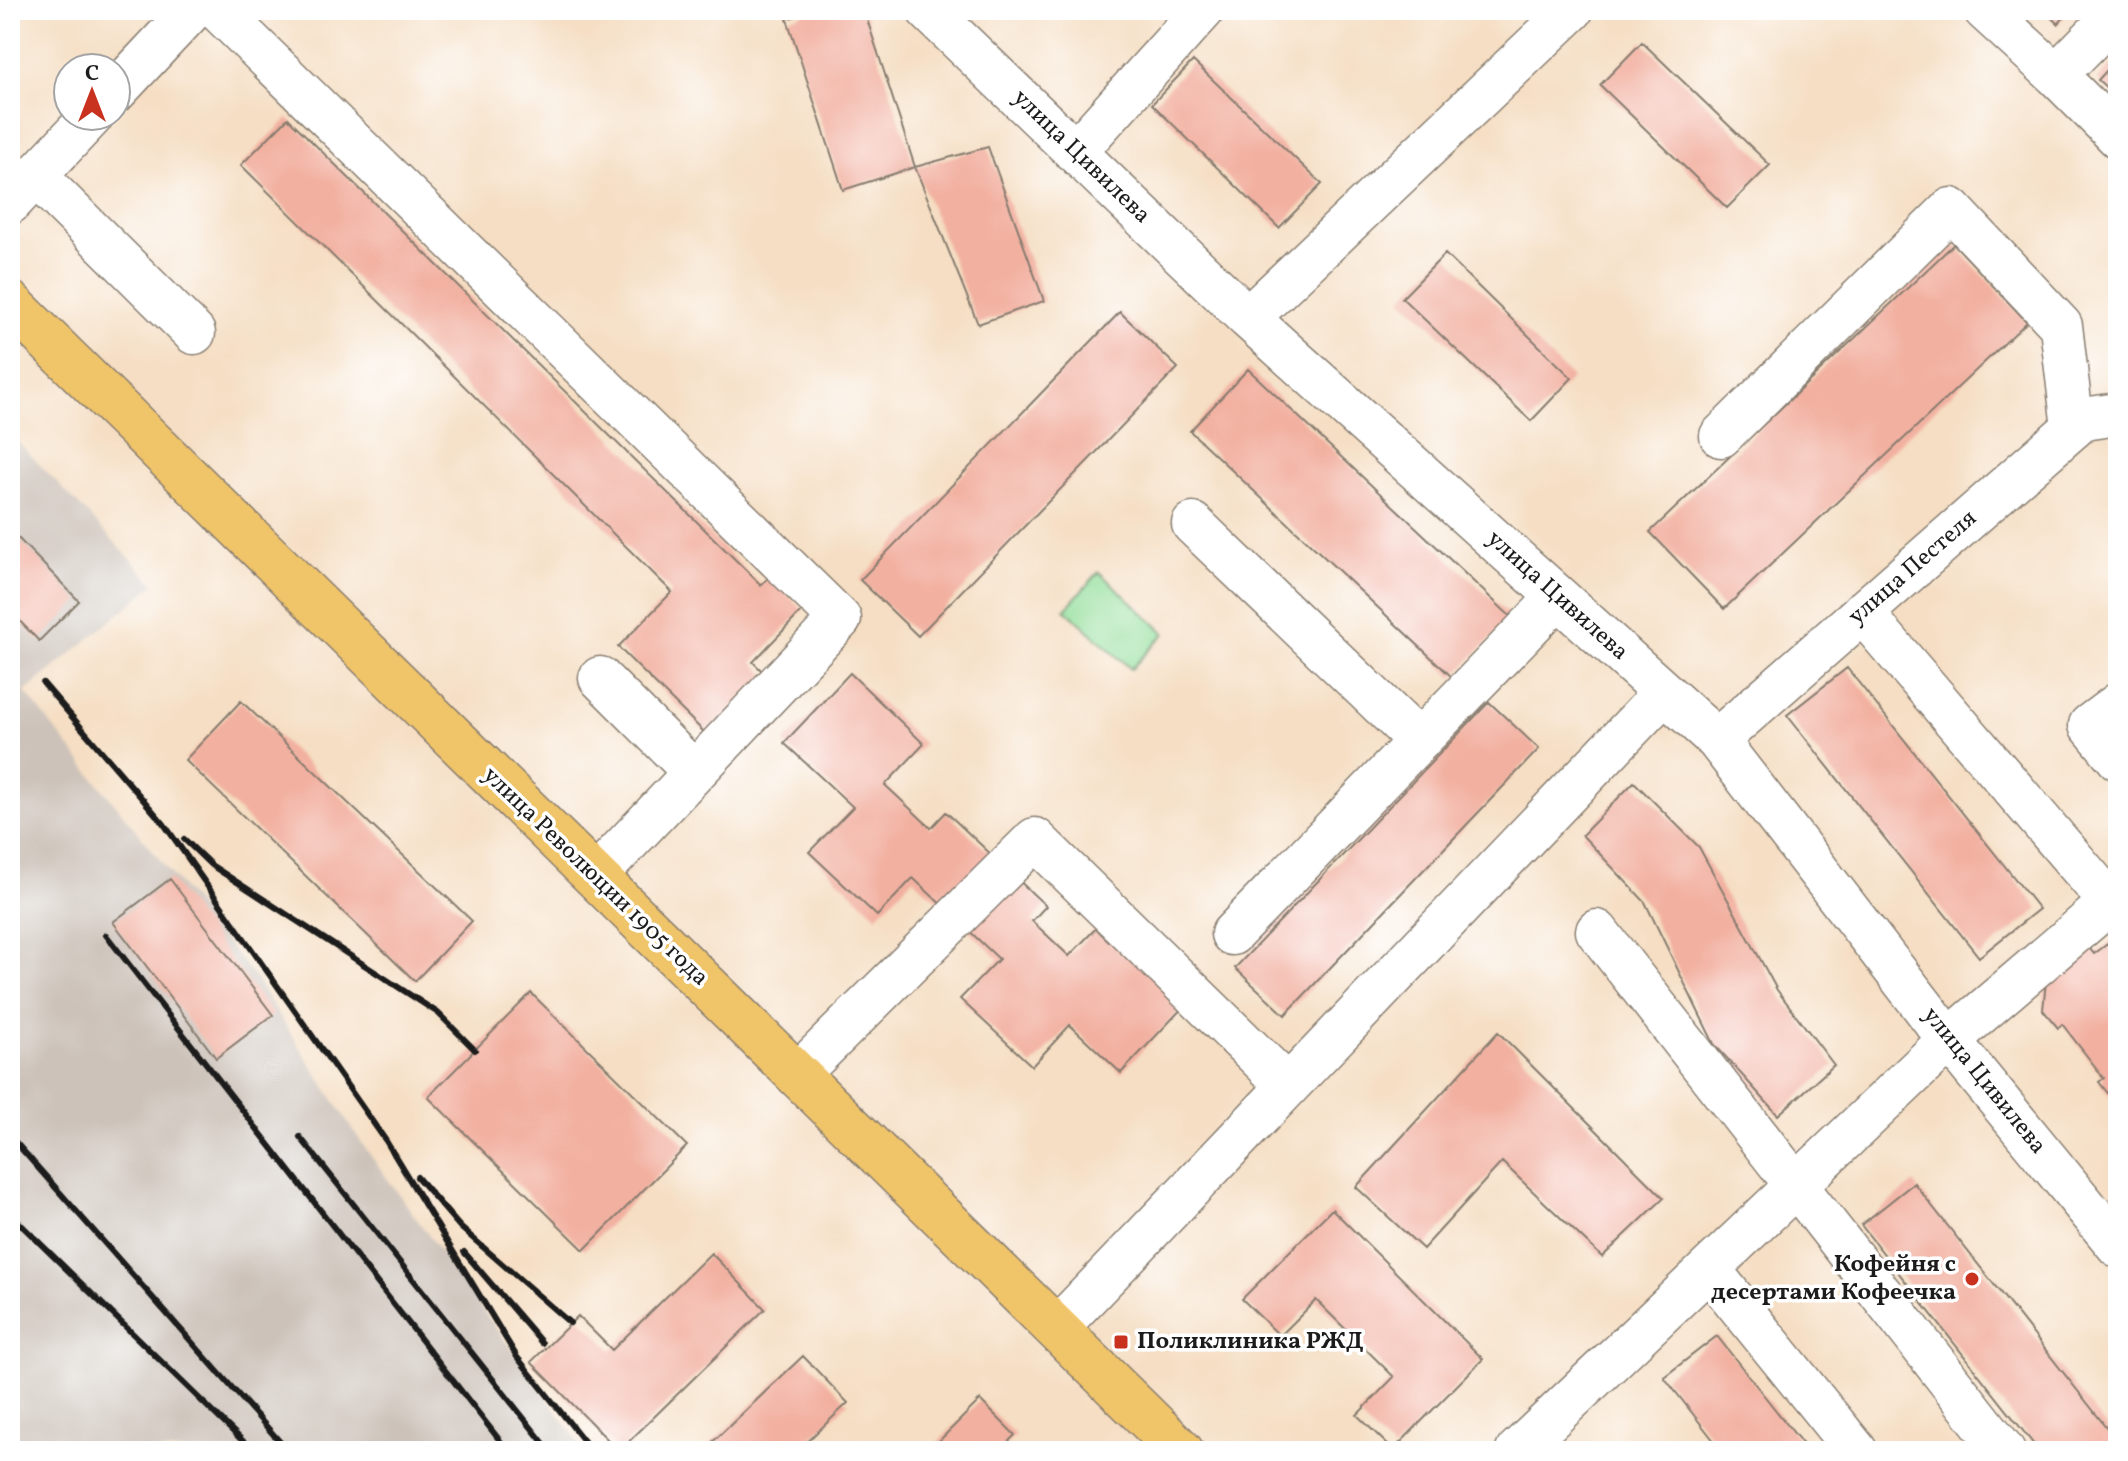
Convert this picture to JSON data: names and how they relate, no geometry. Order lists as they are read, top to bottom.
{
  "streets": {
    "main road": ["улица Революции 1905 года"],
    "street": ["улица Цивилева", "улица Пестеля"]
  },
  "crossings": [
    ["улица Цивилева", "улица Пестеля"]
  ],
  "places": {
    "other": ["Кофейня с десертами Кофеечка"],
    "transit": ["Поликлиника РЖД"]
  },
  "north": "top"
}
